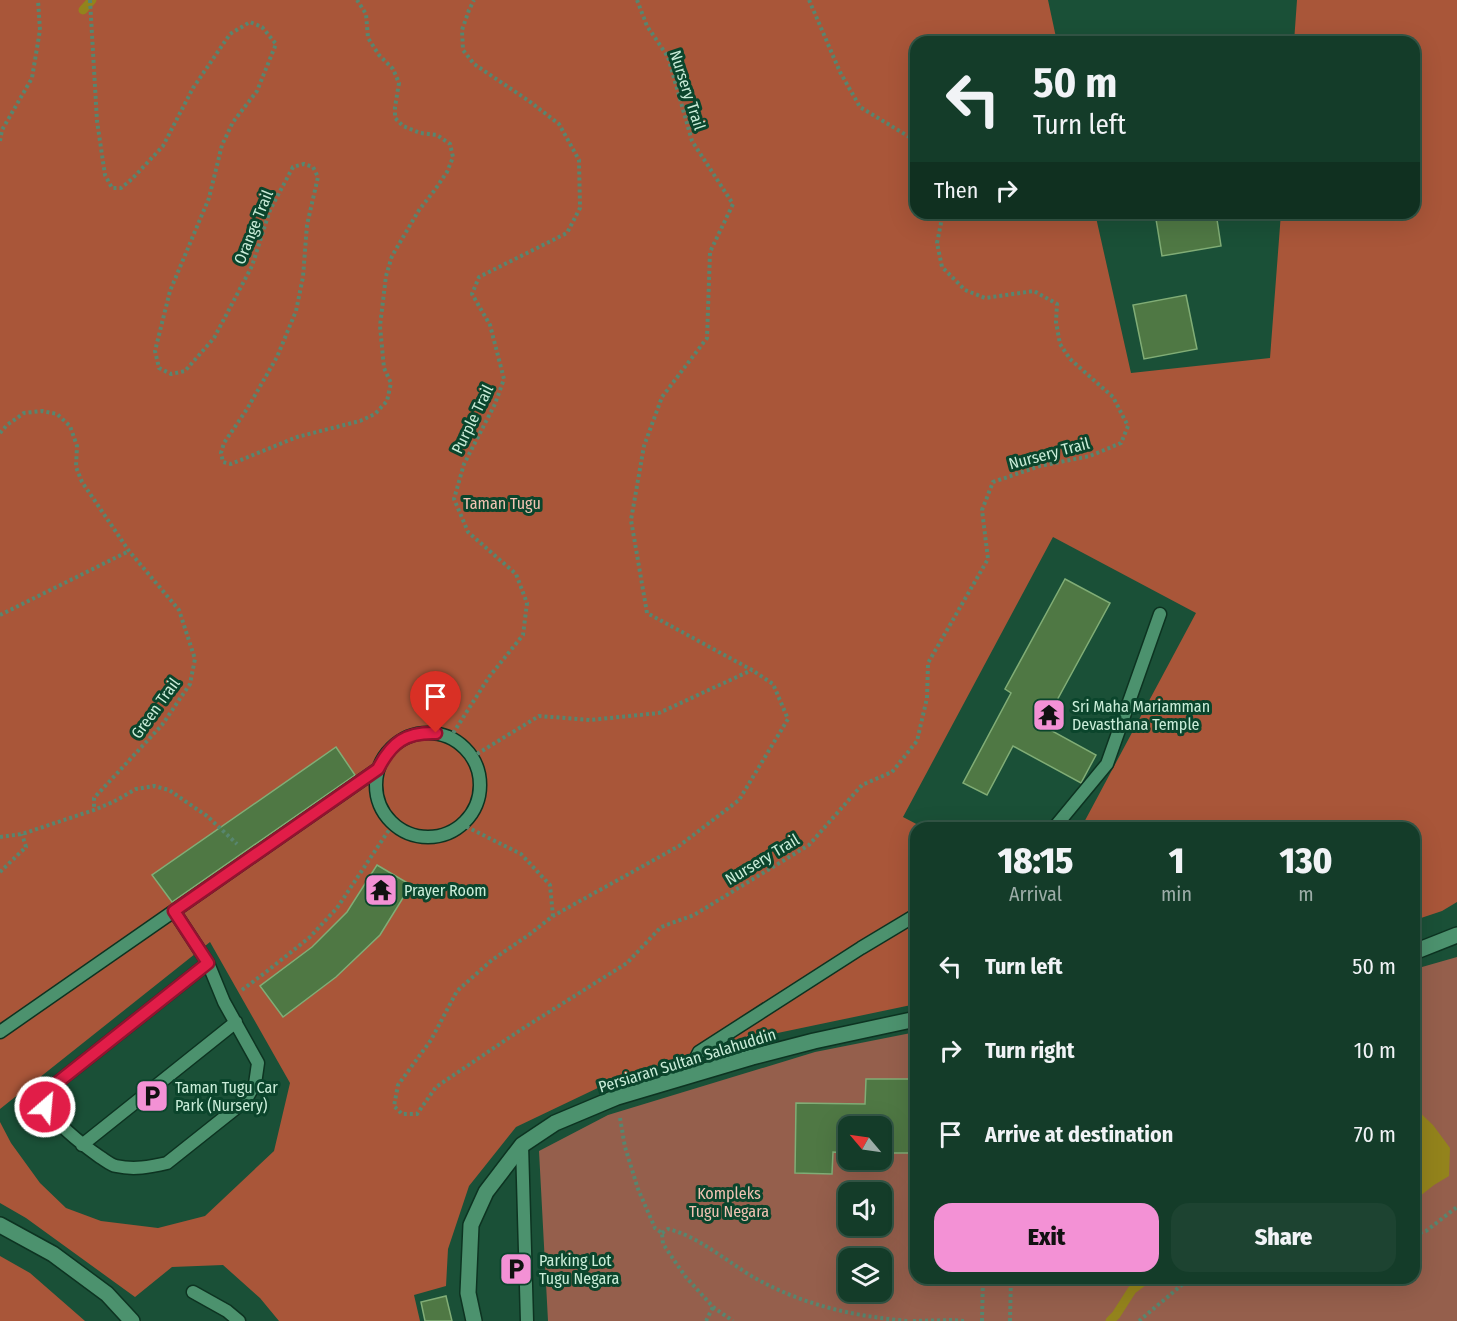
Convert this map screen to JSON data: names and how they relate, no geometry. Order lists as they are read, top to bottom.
{
  "streets": {
    "street": ["Persiaran Sultan Salahuddin"],
    "path": [
      "Nursery Trail",
      "Orange Trail",
      "Purple Trail",
      "Green Trail"
    ]
  },
  "parks": ["Taman Tugu", "Kompleks Tugu Negara"],
  "places": {
    "temple": ["Sri Maha Mariamman Devasthana Temple", "Prayer Room"],
    "parking": ["Taman Tugu Car Park (Nursery)", "Parking Lot Tugu Negara"]
  },
  "north": "top left",
  "page": {
    "turn": ["50 m", "Turn left"],
    "then": "Then",
    "eta": [
      "18:15",
      "Arrival",
      "1",
      "min",
      "130",
      "m"
    ],
    "list": [
      {
        "name": "Turn left",
        "value": "50 m"
      },
      {
        "name": "Turn right",
        "value": "10 m"
      },
      {
        "name": "Arrive at destination",
        "value": "70 m"
      }
    ],
    "buttons": ["Exit", "Share"]
  }
}
